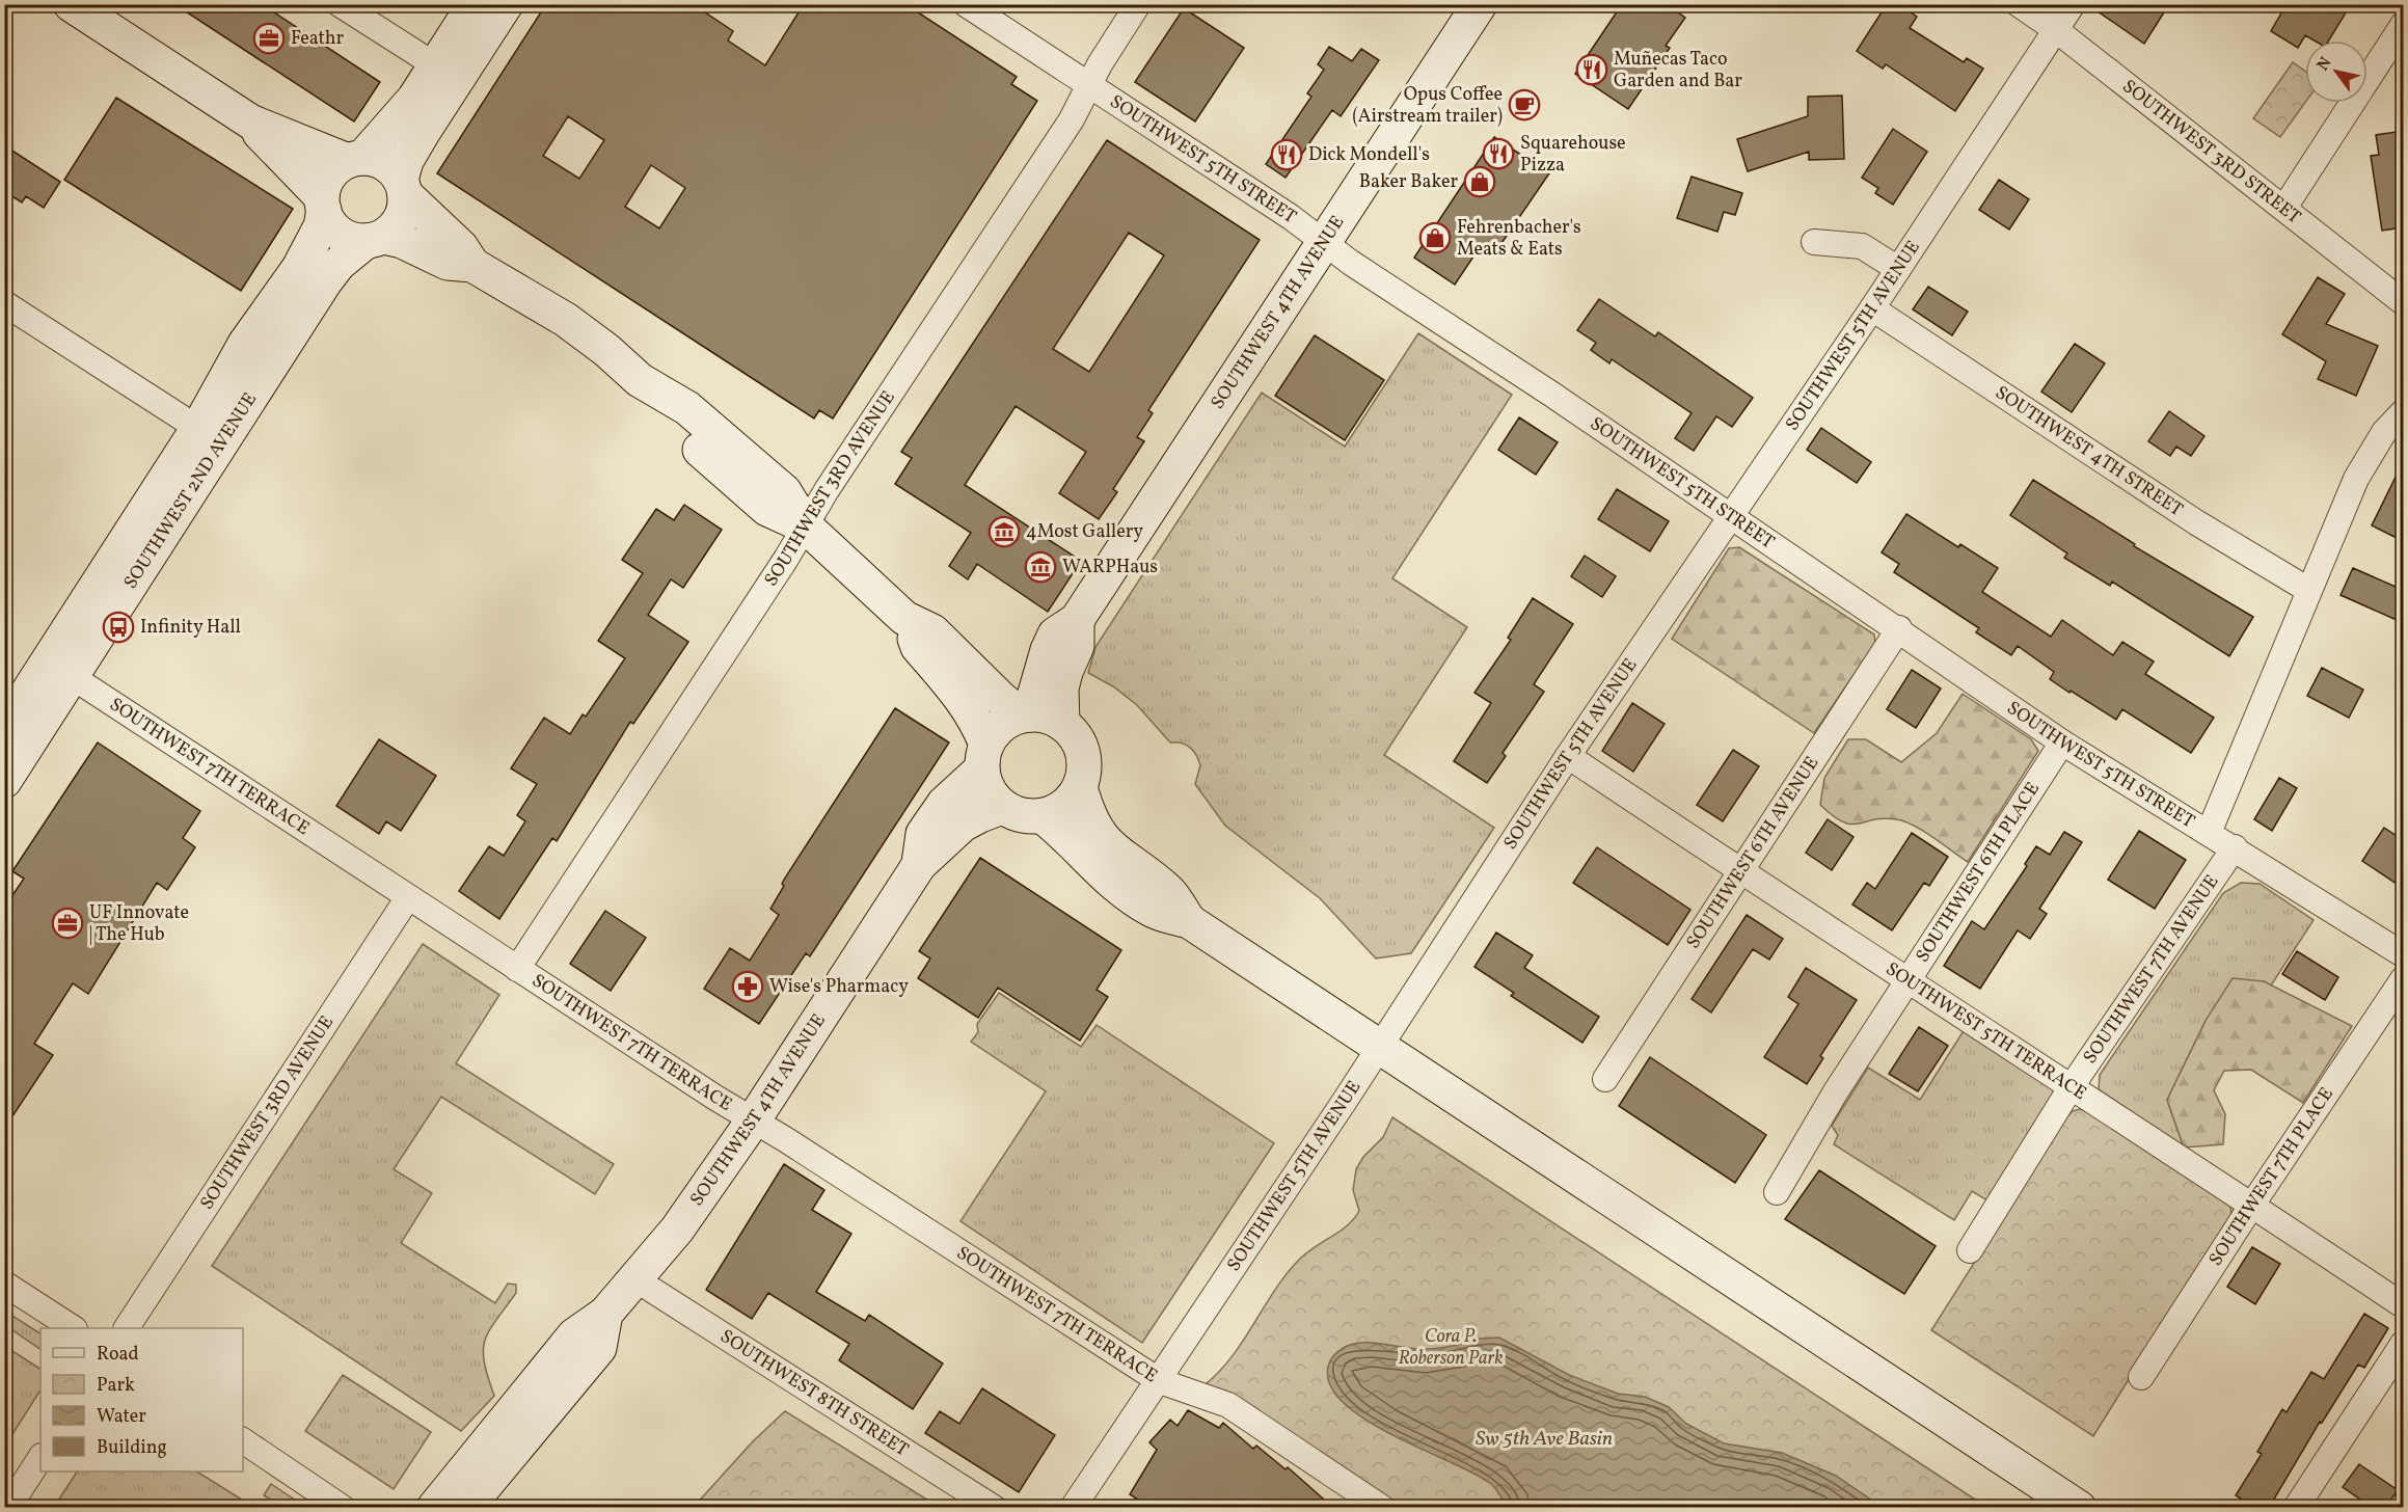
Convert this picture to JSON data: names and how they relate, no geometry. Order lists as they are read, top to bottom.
{
  "streets": {
    "street": [
      "SOUTHWEST 3RD STREET",
      "SOUTHWEST 5TH STREET",
      "SOUTHWEST 4TH AVENUE",
      "SOUTHWEST 5TH AVENUE",
      "SOUTHWEST 4TH STREET",
      "SOUTHWEST 3RD AVENUE",
      "SOUTHWEST 2ND AVENUE",
      "SOUTHWEST 7TH TERRACE",
      "SOUTHWEST 6TH AVENUE",
      "SOUTHWEST 6TH PLACE",
      "SOUTHWEST 7TH AVENUE",
      "SOUTHWEST 5TH TERRACE",
      "SOUTHWEST 7TH PLACE",
      "SOUTHWEST 8TH STREET"
    ]
  },
  "crossings": [
    ["SOUTHWEST 3RD STREET", "SOUTHWEST 5TH AVENUE"],
    ["SOUTHWEST 5TH STREET", "SOUTHWEST 4TH AVENUE"],
    ["SOUTHWEST 5TH STREET", "SOUTHWEST 5TH AVENUE"],
    ["SOUTHWEST 5TH STREET", "SOUTHWEST 3RD AVENUE"],
    ["SOUTHWEST 5TH STREET", "SOUTHWEST 6TH AVENUE"],
    ["SOUTHWEST 5TH STREET", "SOUTHWEST 6TH PLACE"],
    ["SOUTHWEST 5TH STREET", "SOUTHWEST 7TH AVENUE"],
    ["SOUTHWEST 4TH AVENUE", "SOUTHWEST 7TH TERRACE"],
    ["SOUTHWEST 4TH AVENUE", "SOUTHWEST 8TH STREET"],
    ["SOUTHWEST 5TH AVENUE", "SOUTHWEST 4TH STREET"],
    ["SOUTHWEST 5TH AVENUE", "SOUTHWEST 7TH TERRACE"],
    ["SOUTHWEST 5TH AVENUE", "SOUTHWEST 5TH TERRACE"],
    ["SOUTHWEST 3RD AVENUE", "SOUTHWEST 7TH TERRACE"],
    ["SOUTHWEST 2ND AVENUE", "SOUTHWEST 7TH TERRACE"],
    ["SOUTHWEST 6TH AVENUE", "SOUTHWEST 5TH TERRACE"],
    ["SOUTHWEST 6TH PLACE", "SOUTHWEST 5TH TERRACE"],
    ["SOUTHWEST 7TH AVENUE", "SOUTHWEST 5TH TERRACE"],
    ["SOUTHWEST 5TH TERRACE", "SOUTHWEST 7TH PLACE"]
  ],
  "water": ["Sw 5th Ave Basin"],
  "parks": ["Cora P. Roberson Park"],
  "places": {
    "office": ["Feathr", "UF Innovate | The Hub"],
    "restaurant": ["Muñecas Taco Garden and Bar", "Squarehouse Pizza", "Dick Mondell's"],
    "cafe": ["Opus Coffee (Airstream trailer)"],
    "shop": ["Baker Baker", "Fehrenbacher's Meats & Eats"],
    "museum": ["4Most Gallery", "WARPHaus"],
    "bus stop": ["Infinity Hall"],
    "pharmacy": ["Wise's Pharmacy"]
  },
  "legend": [
    "Road",
    "Park",
    "Water",
    "Building"
  ],
  "north": "top left"
}
